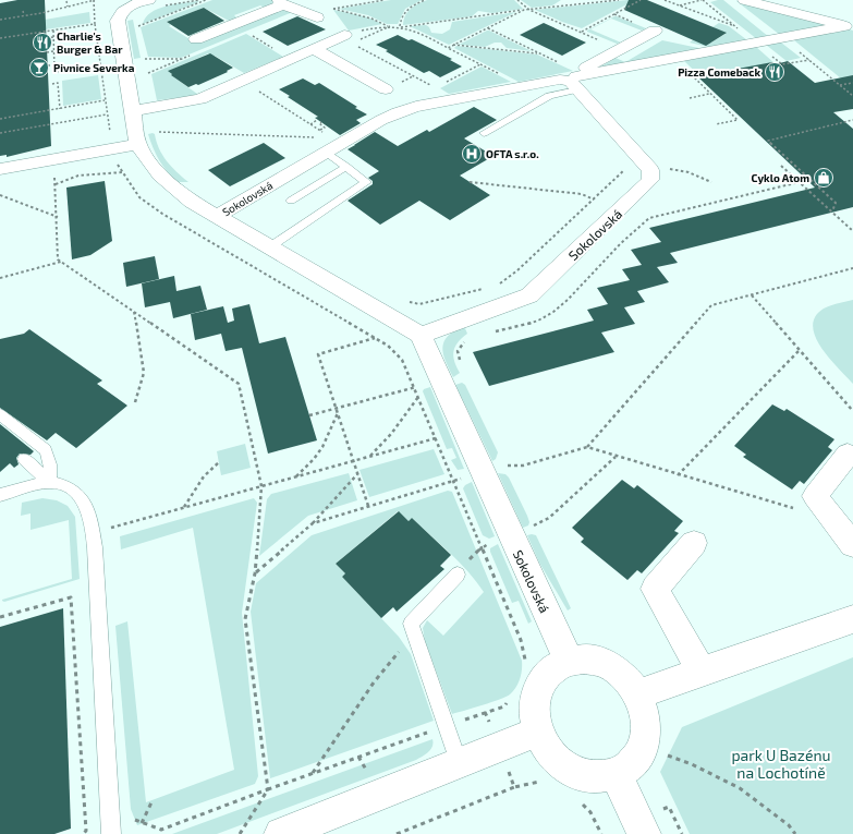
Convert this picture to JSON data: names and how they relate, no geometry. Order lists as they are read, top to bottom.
{
  "streets": {
    "street": ["Sokolovská"]
  },
  "parks": ["park U Bazénu na Lochotíně"],
  "places": {
    "restaurant": ["Charlie's Burger & Bar", "Pizza Comeback"],
    "bar": ["Pivnice Severka"],
    "hospital": ["OFTA s.r.o."],
    "shop": ["Cyklo Atom"]
  }
}
